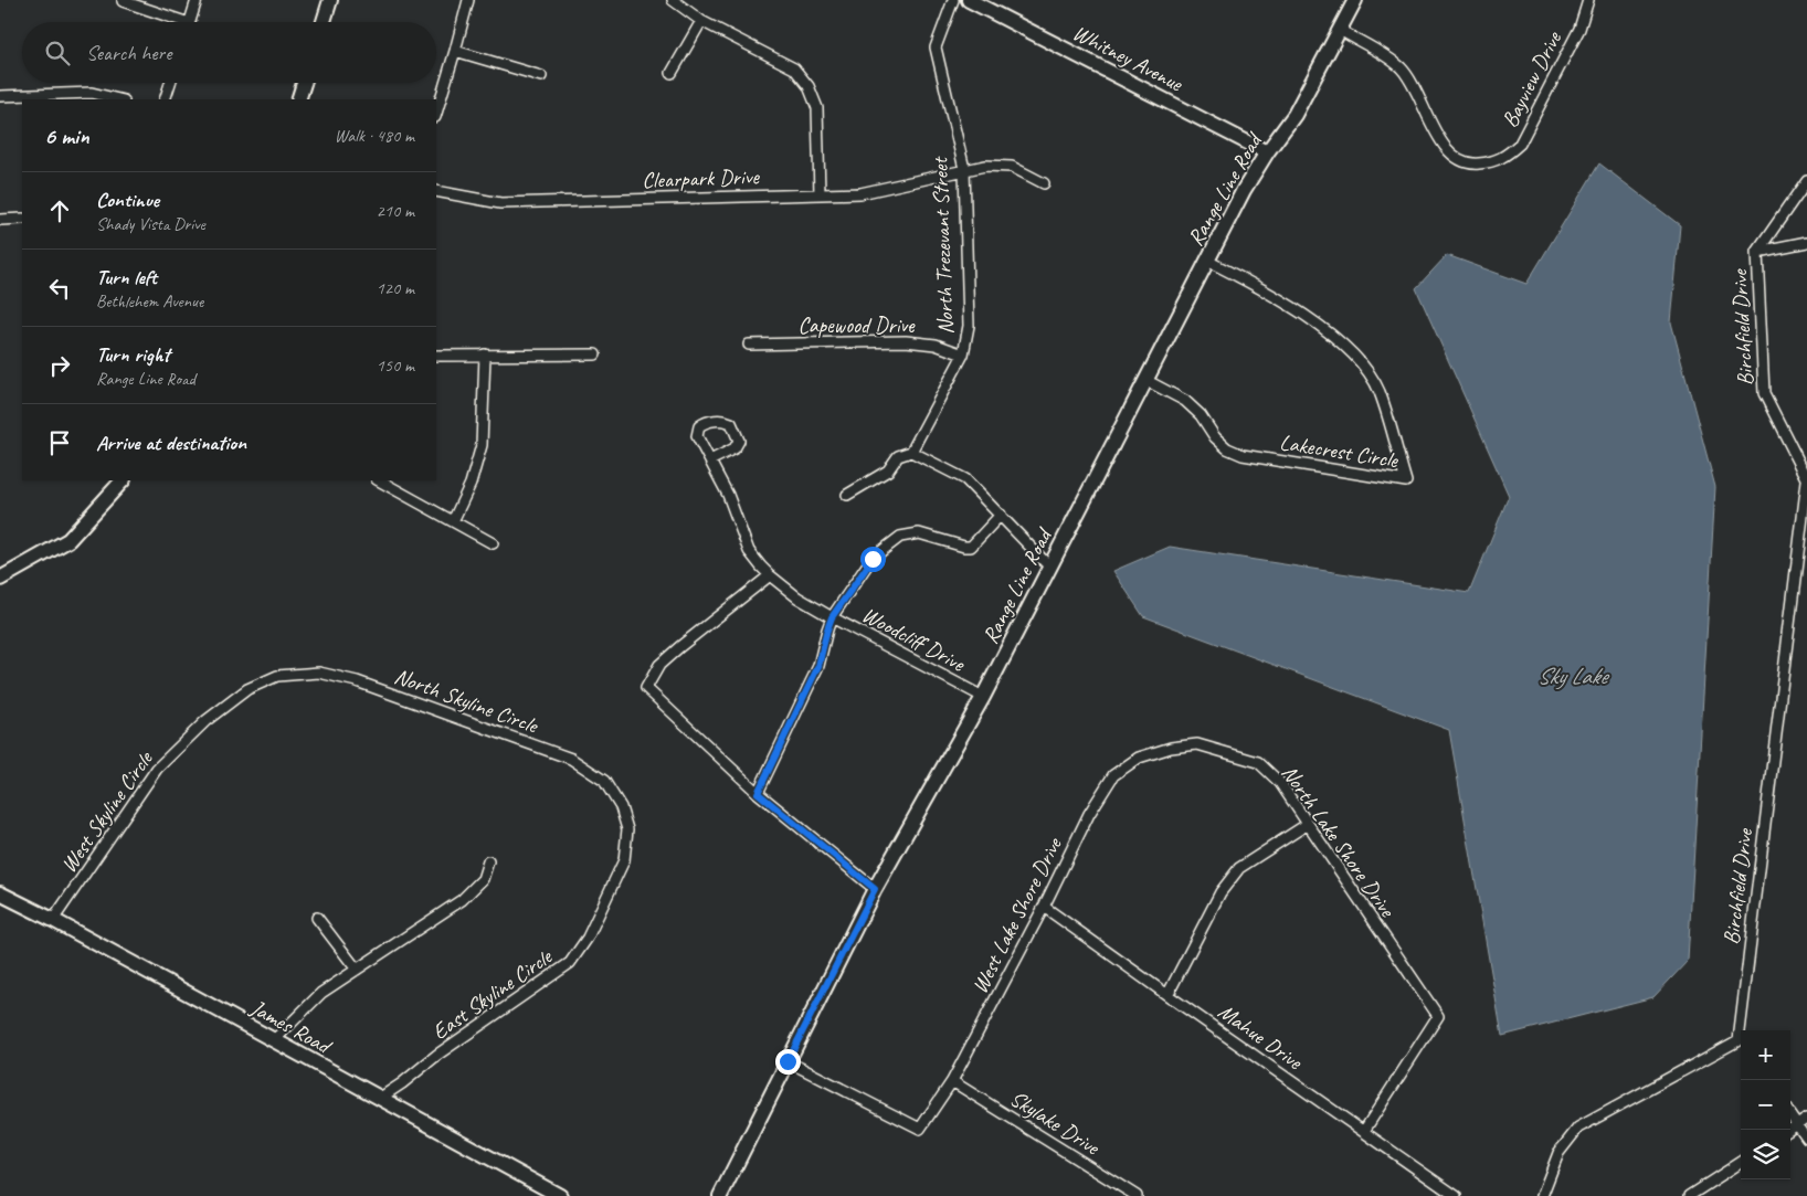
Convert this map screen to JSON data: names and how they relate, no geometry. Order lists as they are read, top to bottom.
{
  "streets": {
    "main road": ["Whitney Avenue", "Range Line Road", "James Road"],
    "street": [
      "Bayview Drive",
      "Clearpark Drive",
      "North Trezevant Street",
      "Capewood Drive",
      "Birchfield Drive",
      "Lakecrest Circle",
      "Woodcliff Drive",
      "North Skyline Circle",
      "West Skyline Circle",
      "North Lake Shore Drive",
      "West Lake Shore Drive",
      "East Skyline Circle",
      "Mahue Drive",
      "Skylake Drive"
    ]
  },
  "crossings": [
    ["Whitney Avenue", "Range Line Road"],
    ["Bayview Drive", "Range Line Road"],
    ["Clearpark Drive", "North Trezevant Street"],
    ["Range Line Road", "Lakecrest Circle"],
    ["Range Line Road", "Woodcliff Drive"],
    ["Range Line Road", "West Lake Shore Drive"],
    ["North Trezevant Street", "Capewood Drive"],
    ["North Skyline Circle", "West Skyline Circle"],
    ["North Skyline Circle", "East Skyline Circle"],
    ["West Skyline Circle", "James Road"],
    ["North Lake Shore Drive", "West Lake Shore Drive"],
    ["North Lake Shore Drive", "Mahue Drive"],
    ["West Lake Shore Drive", "Mahue Drive"],
    ["West Lake Shore Drive", "Skylake Drive"],
    ["East Skyline Circle", "James Road"]
  ],
  "water": ["Sky Lake"],
  "page": {
    "search": "Search here",
    "heading": ["6 min", "Walk · 480 m"],
    "list": [
      ["Continue", "Shady Vista Drive", "210 m"],
      ["Turn left", "Bethlehem Avenue", "120 m"],
      ["Turn right", "Range Line Road", "150 m"],
      "Arrive at destination"
    ],
    "map_buttons": ["+", "−"]
  }
}
